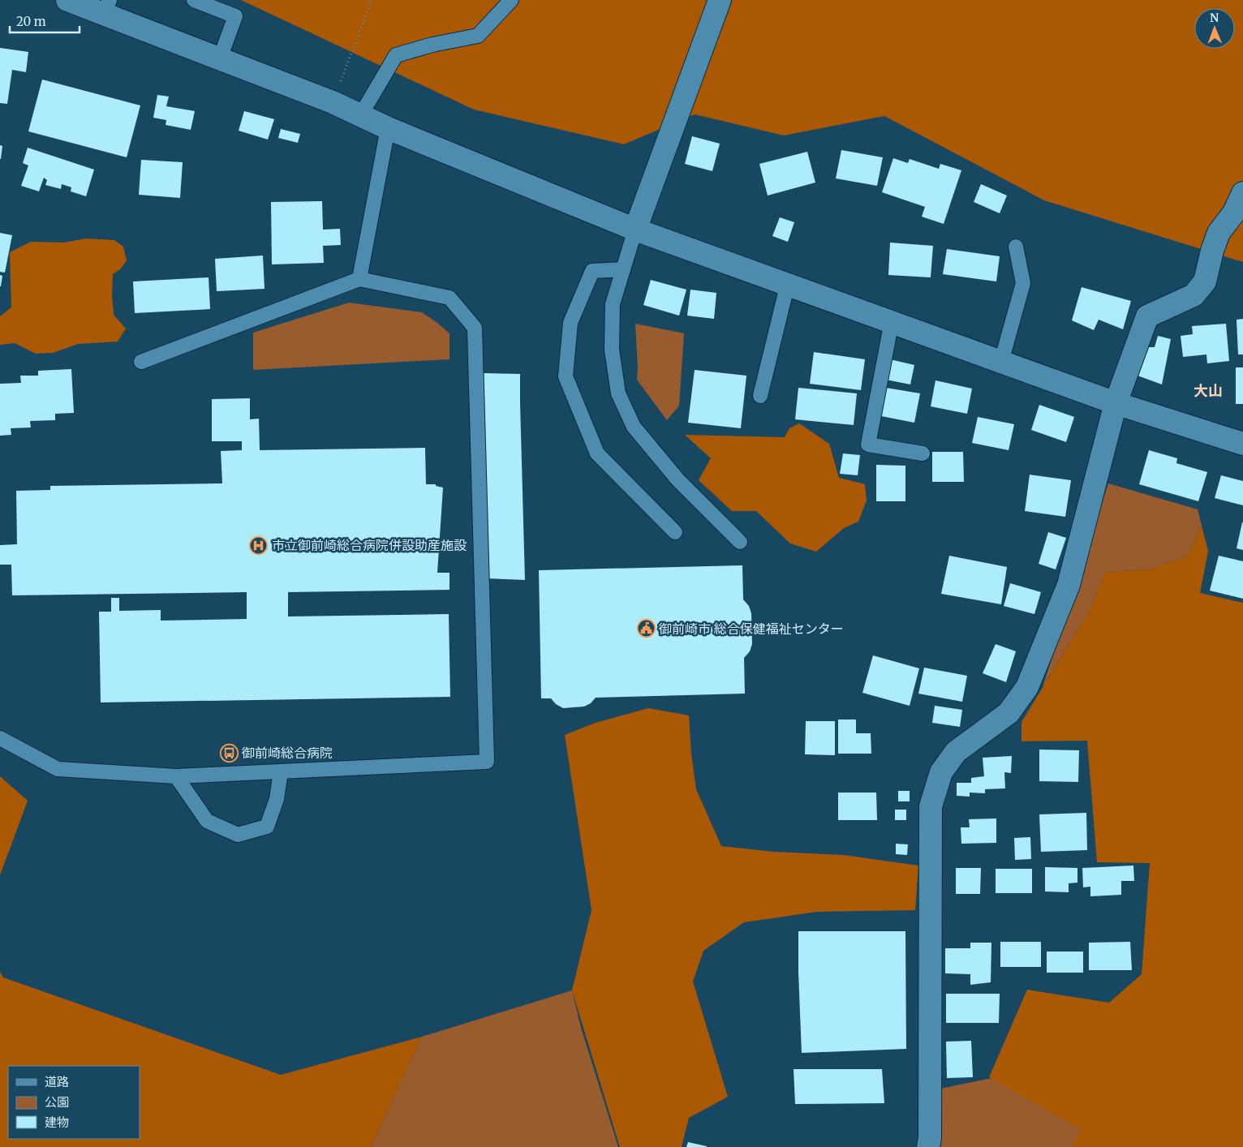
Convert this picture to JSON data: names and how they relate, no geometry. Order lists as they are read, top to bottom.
{
  "districts": ["大山"],
  "places": {
    "hospital": ["市立御前崎総合病院併設助産施設"],
    "public building": ["御前崎市 総合保健福祉センター"],
    "bus stop": ["御前崎総合病院"]
  },
  "legend": ["道路", "公園", "建物"],
  "scale_bar": "20 m",
  "north": "top"
}
